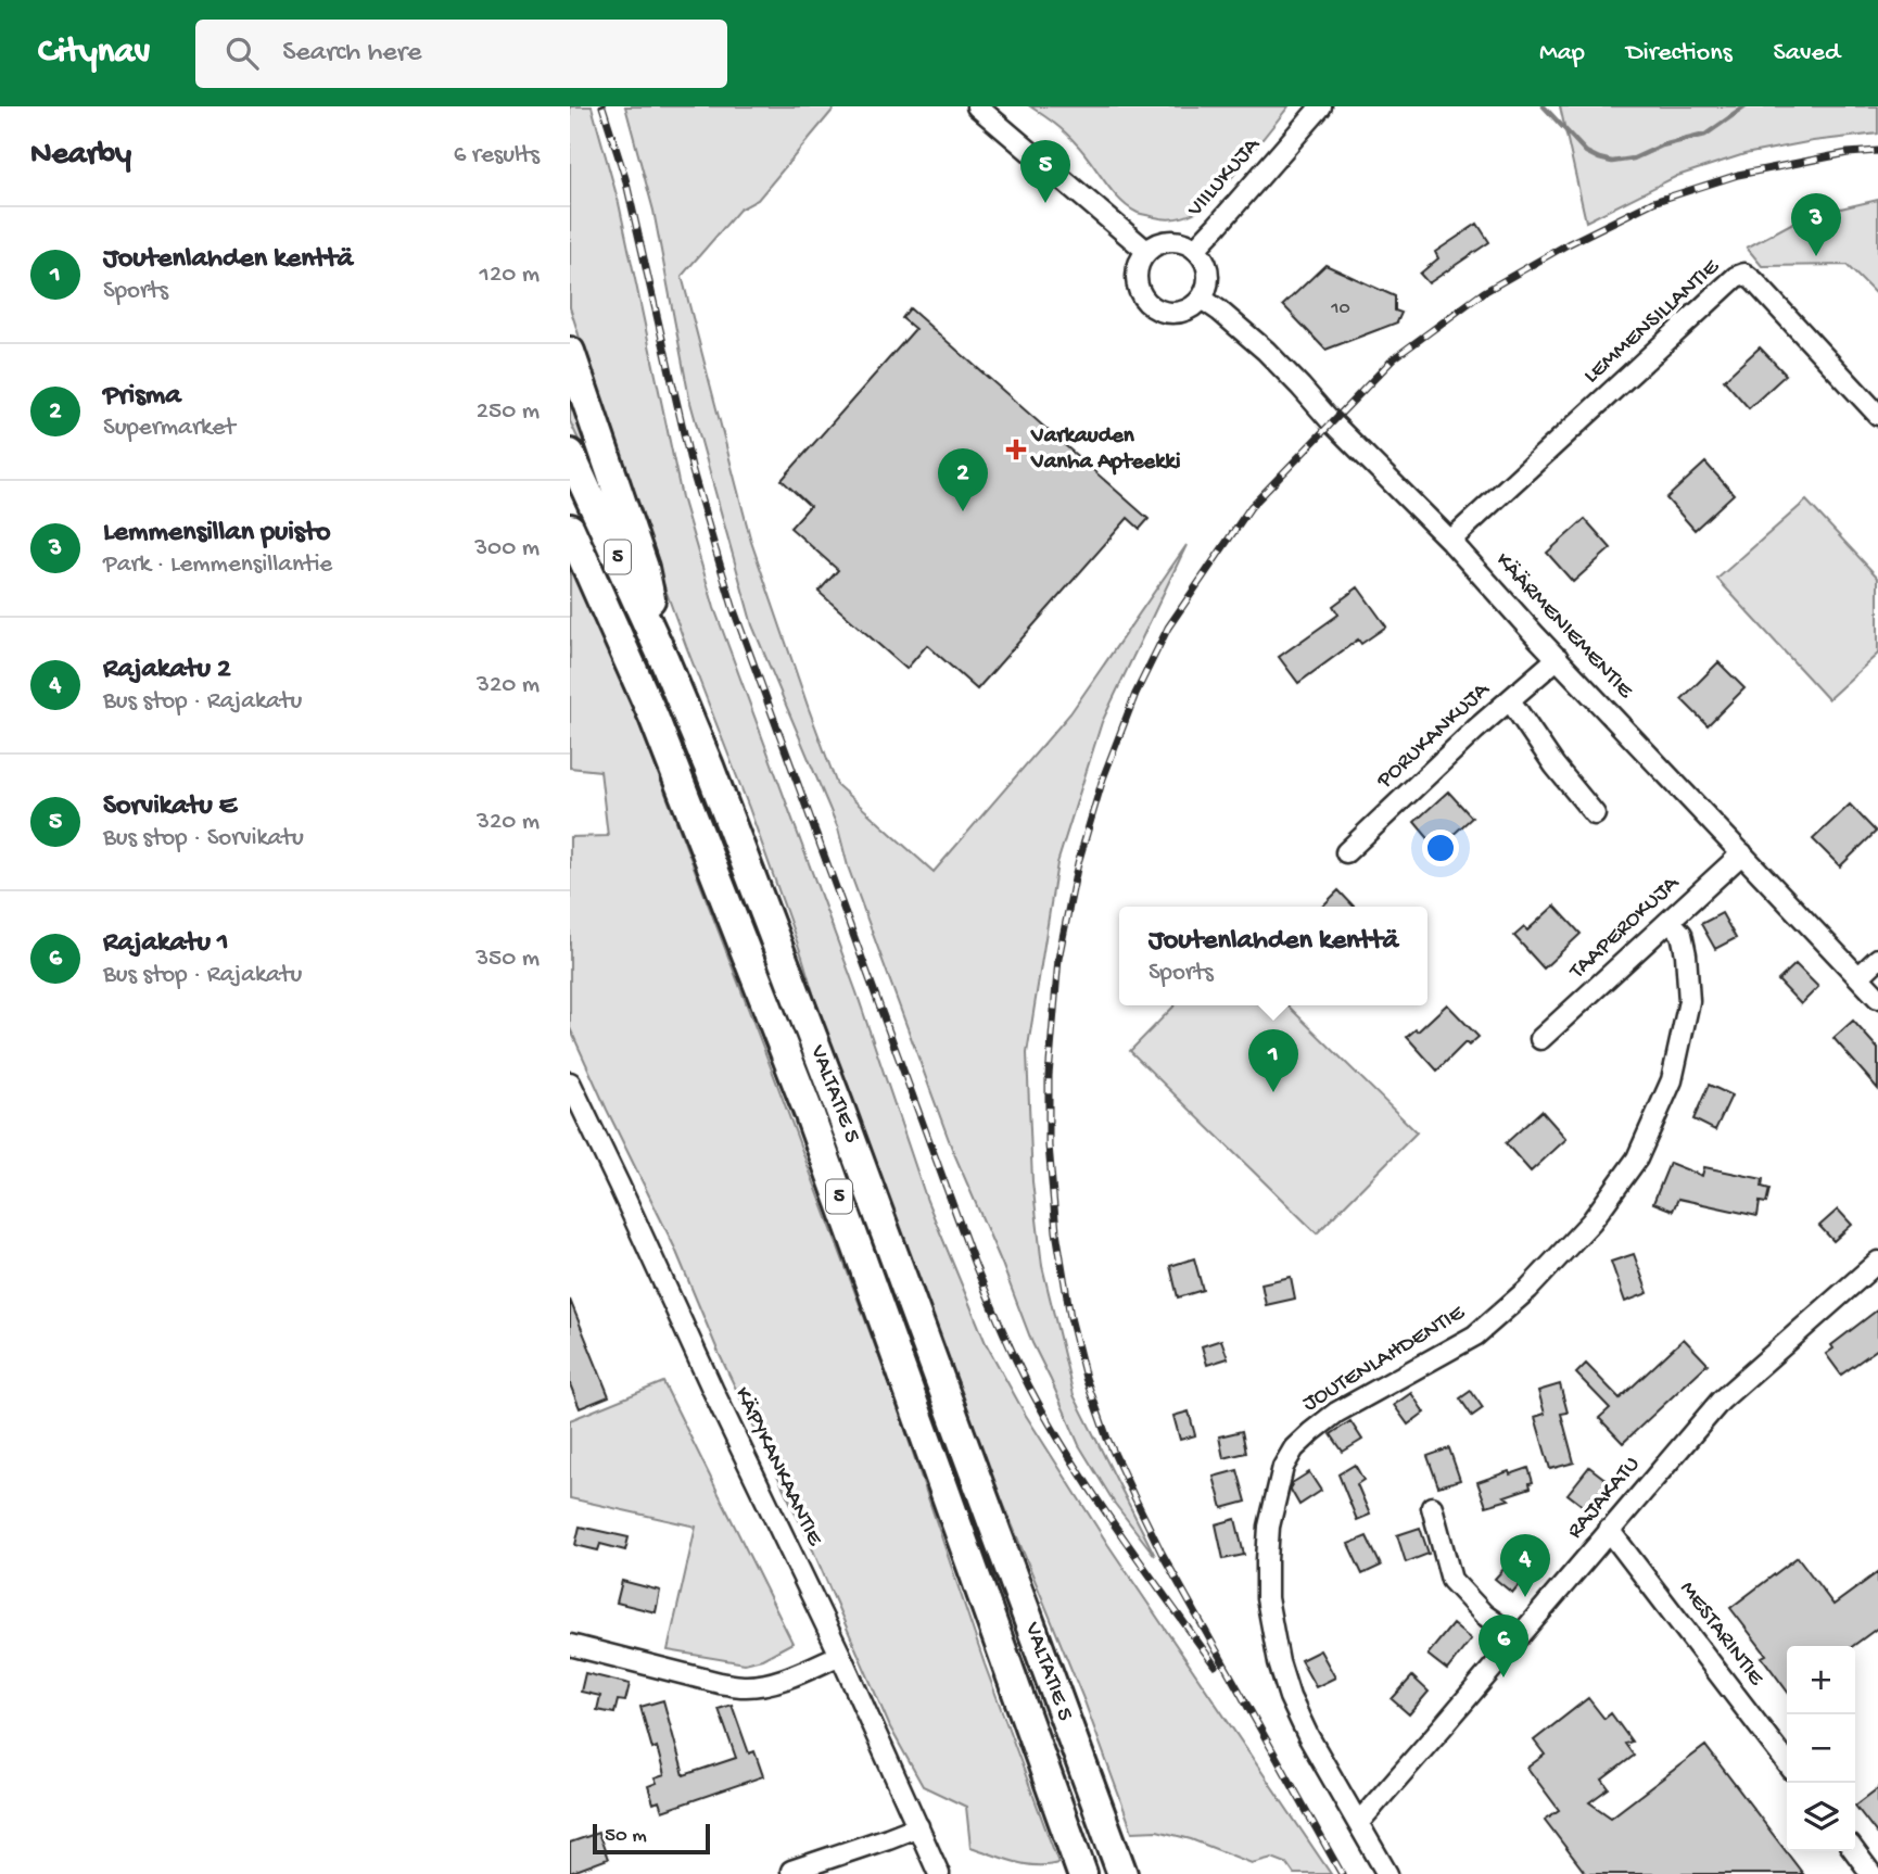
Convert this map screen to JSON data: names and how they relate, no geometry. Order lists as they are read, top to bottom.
{
  "streets": {
    "highway": ["5", "VALTATIE 5"],
    "street": [
      "VIILUKUJA",
      "LEMMENSILLANTIE",
      "KÄÄRMENIEMENTIE",
      "PORUKANKUJA",
      "TAAPEROKUJA",
      "JOUTENLAHDENTIE",
      "KÄPYKANKAANTIE",
      "RAJAKATU",
      "MESTARINTIE"
    ]
  },
  "crossings": [
    ["VIILUKUJA", "KÄÄRMENIEMENTIE"],
    ["LEMMENSILLANTIE", "KÄÄRMENIEMENTIE"],
    ["KÄÄRMENIEMENTIE", "PORUKANKUJA"],
    ["KÄÄRMENIEMENTIE", "TAAPEROKUJA"],
    ["TAAPEROKUJA", "JOUTENLAHDENTIE"],
    ["JOUTENLAHDENTIE", "RAJAKATU"],
    ["RAJAKATU", "MESTARINTIE"]
  ],
  "places": {
    "health": ["Varkauden Vanha Apteekki"]
  },
  "house_numbers": ["10"],
  "scale_bar": "50 m",
  "page": {
    "header": "Citynav",
    "search": "Search here",
    "nav": ["Map", "Directions", "Saved"],
    "heading": ["Nearby", "6 results"],
    "pins": [
      "5",
      "3",
      "2",
      "1",
      "4",
      "6"
    ],
    "list": [
      {
        "mark": "1",
        "name": "Joutenlahden kenttä",
        "note": "Sports",
        "value": "120 m"
      },
      {
        "mark": "2",
        "name": "Prisma",
        "note": "Supermarket",
        "value": "250 m"
      },
      {
        "mark": "3",
        "name": "Lemmensillan puisto",
        "note": "Park · Lemmensillantie",
        "value": "300 m"
      },
      {
        "mark": "4",
        "name": "Rajakatu 2",
        "note": "Bus stop · Rajakatu",
        "value": "320 m"
      },
      {
        "mark": "5",
        "name": "Sorvikatu E",
        "note": "Bus stop · Sorvikatu",
        "value": "320 m"
      },
      {
        "mark": "6",
        "name": "Rajakatu 1",
        "note": "Bus stop · Rajakatu",
        "value": "350 m"
      }
    ],
    "popup": ["Joutenlahden kenttä", "Sports"],
    "map_buttons": ["+", "−"],
    "scale": "50 m"
  }
}
